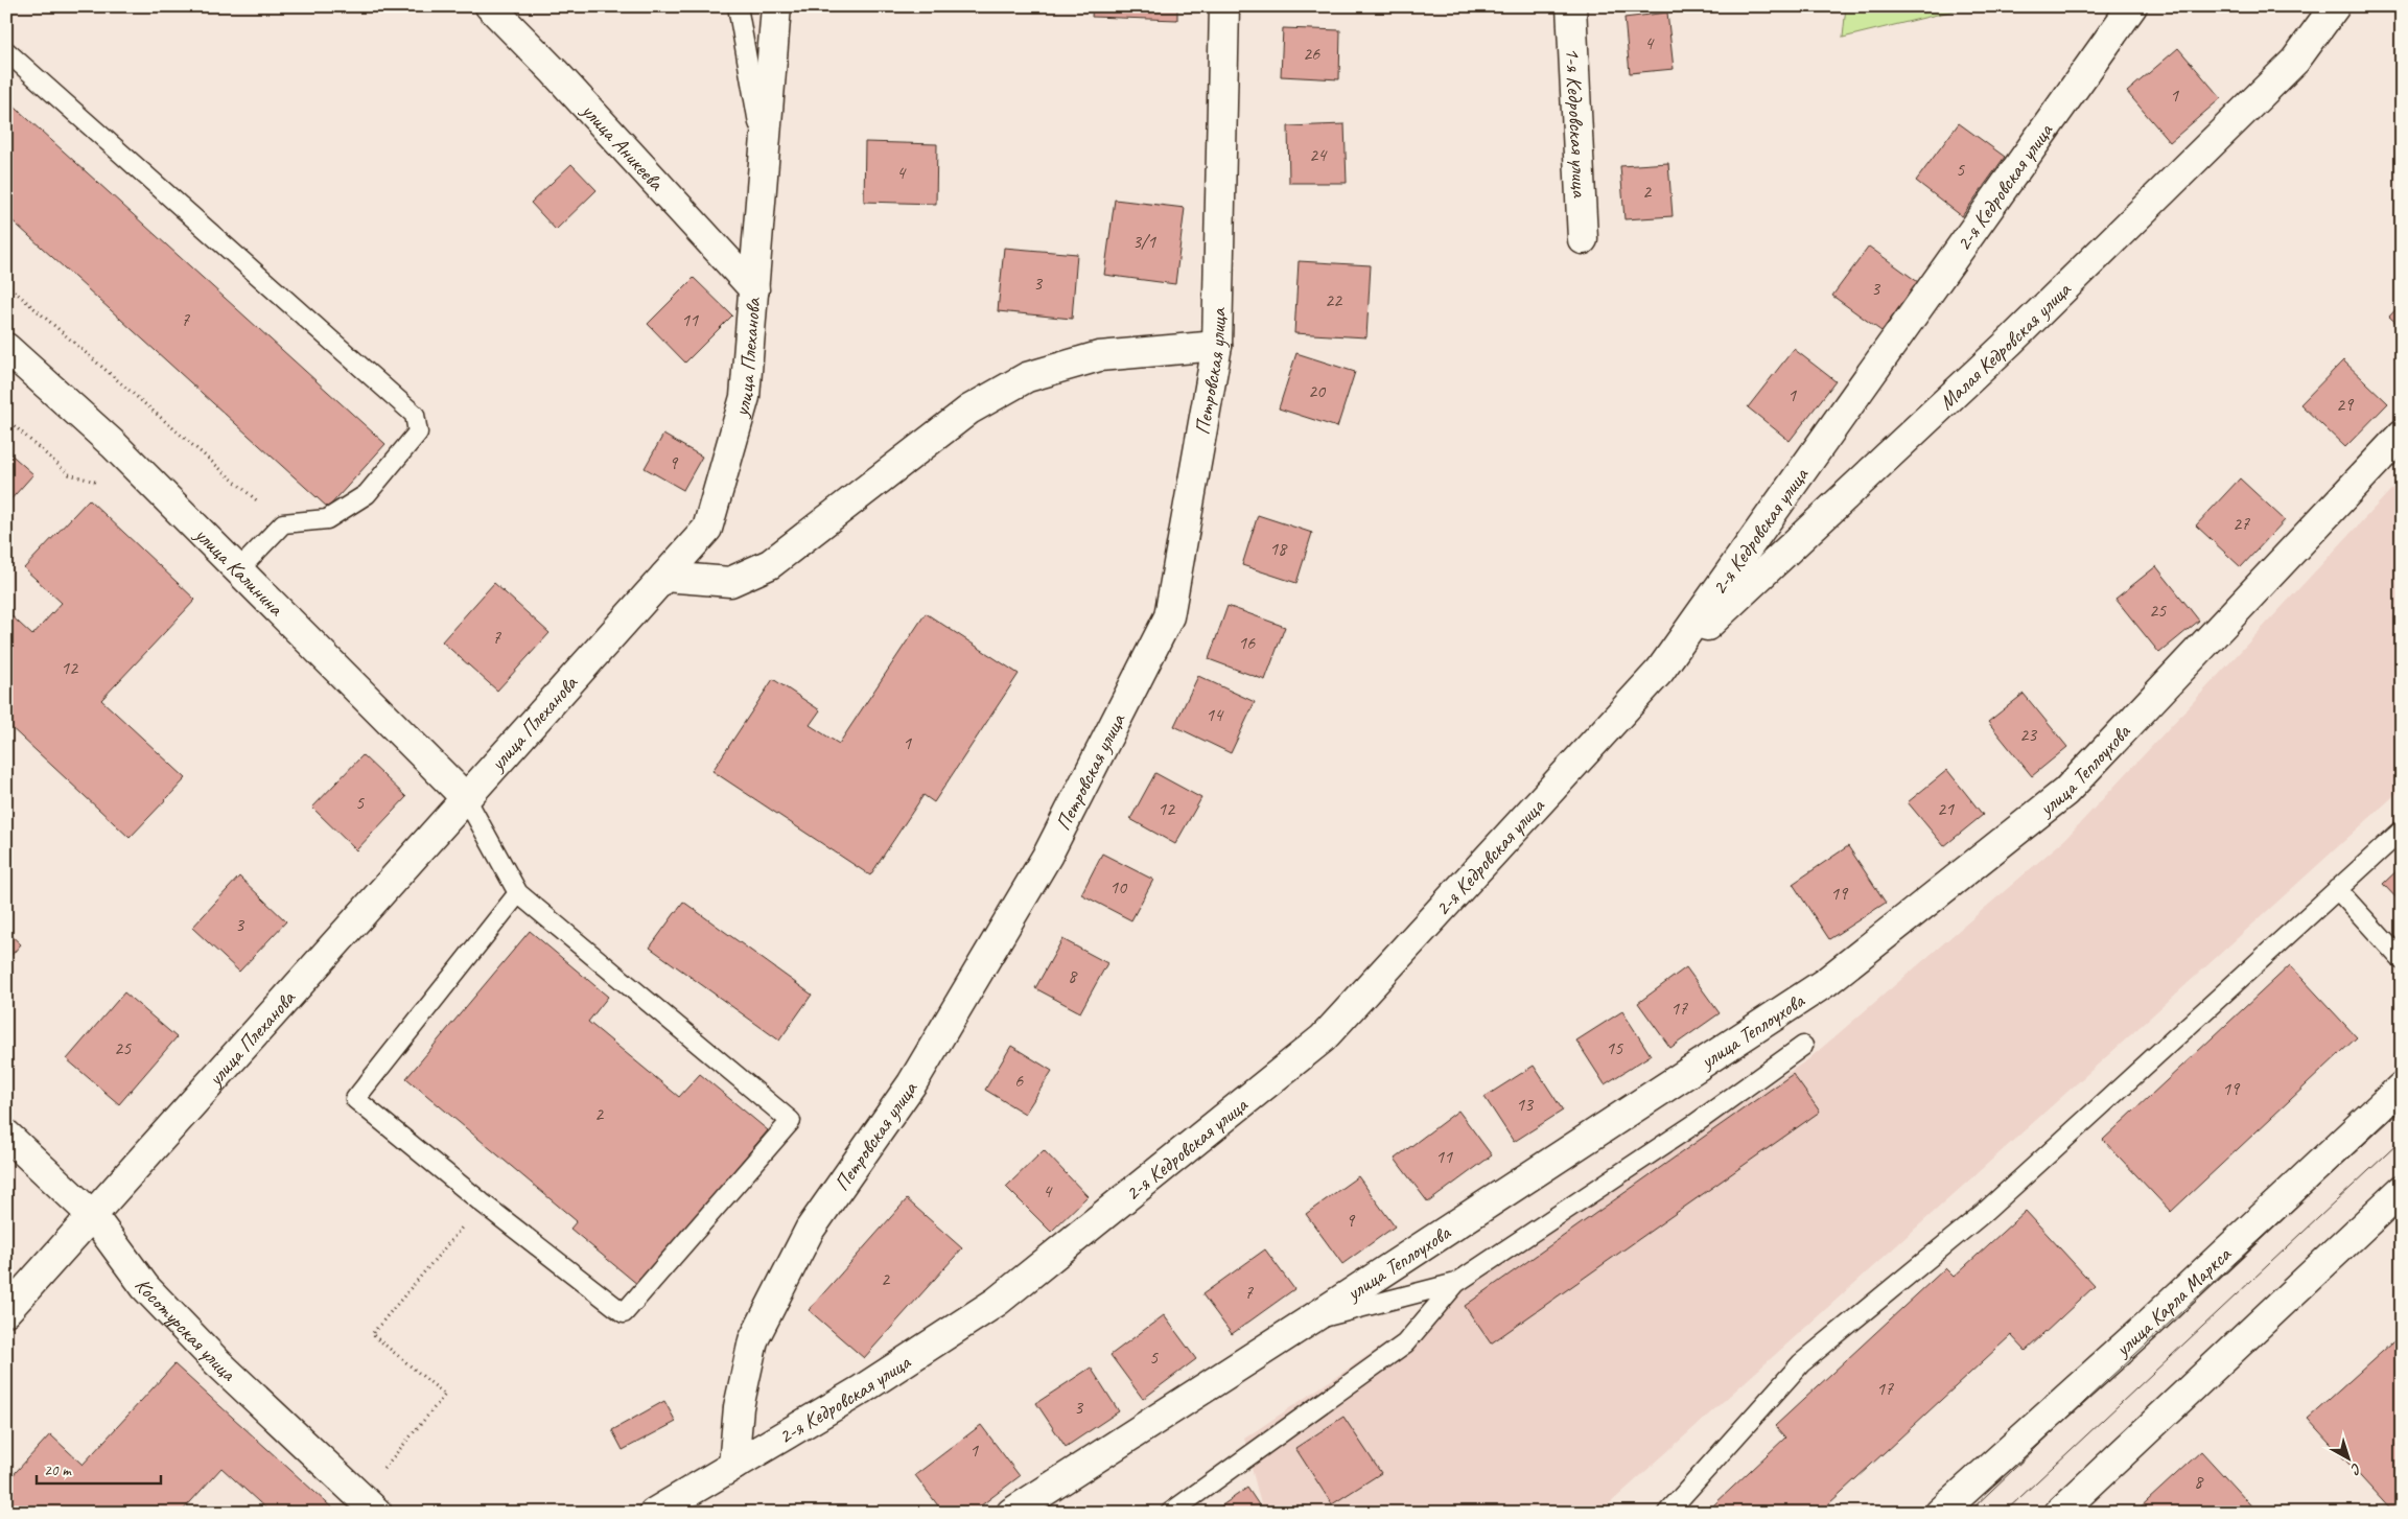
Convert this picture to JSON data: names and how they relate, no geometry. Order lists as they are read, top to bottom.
{
  "streets": {
    "street": [
      "1-я Кедровская улица",
      "улица Аникеева",
      "2-я Кедровская улица",
      "Малая Кедровская улица",
      "улица Плеханова",
      "Петровская улица",
      "улица Калинина",
      "улица Теплоухова",
      "улица Карла Маркса",
      "Косотурская улица"
    ]
  },
  "crossings": [
    ["улица Аникеева", "улица Плеханова"],
    ["2-я Кедровская улица", "Малая Кедровская улица"],
    ["2-я Кедровская улица", "Петровская улица"],
    ["улица Плеханова", "улица Калинина"],
    ["улица Плеханова", "Косотурская улица"]
  ],
  "house_numbers": [
    "4",
    "26",
    "1",
    "24",
    "5",
    "4",
    "2",
    "3/1",
    "3",
    "3",
    "22",
    "7",
    "11",
    "20",
    "1",
    "29",
    "9",
    "27",
    "18",
    "25",
    "7",
    "16",
    "12",
    "14",
    "23",
    "1",
    "5",
    "12",
    "21",
    "10",
    "19",
    "3",
    "8",
    "17",
    "25",
    "15",
    "6",
    "19",
    "13",
    "2",
    "11",
    "4",
    "9",
    "2",
    "7",
    "5",
    "17",
    "3",
    "1",
    "8"
  ],
  "scale_bar": "20 m",
  "north": "bottom right"
}
